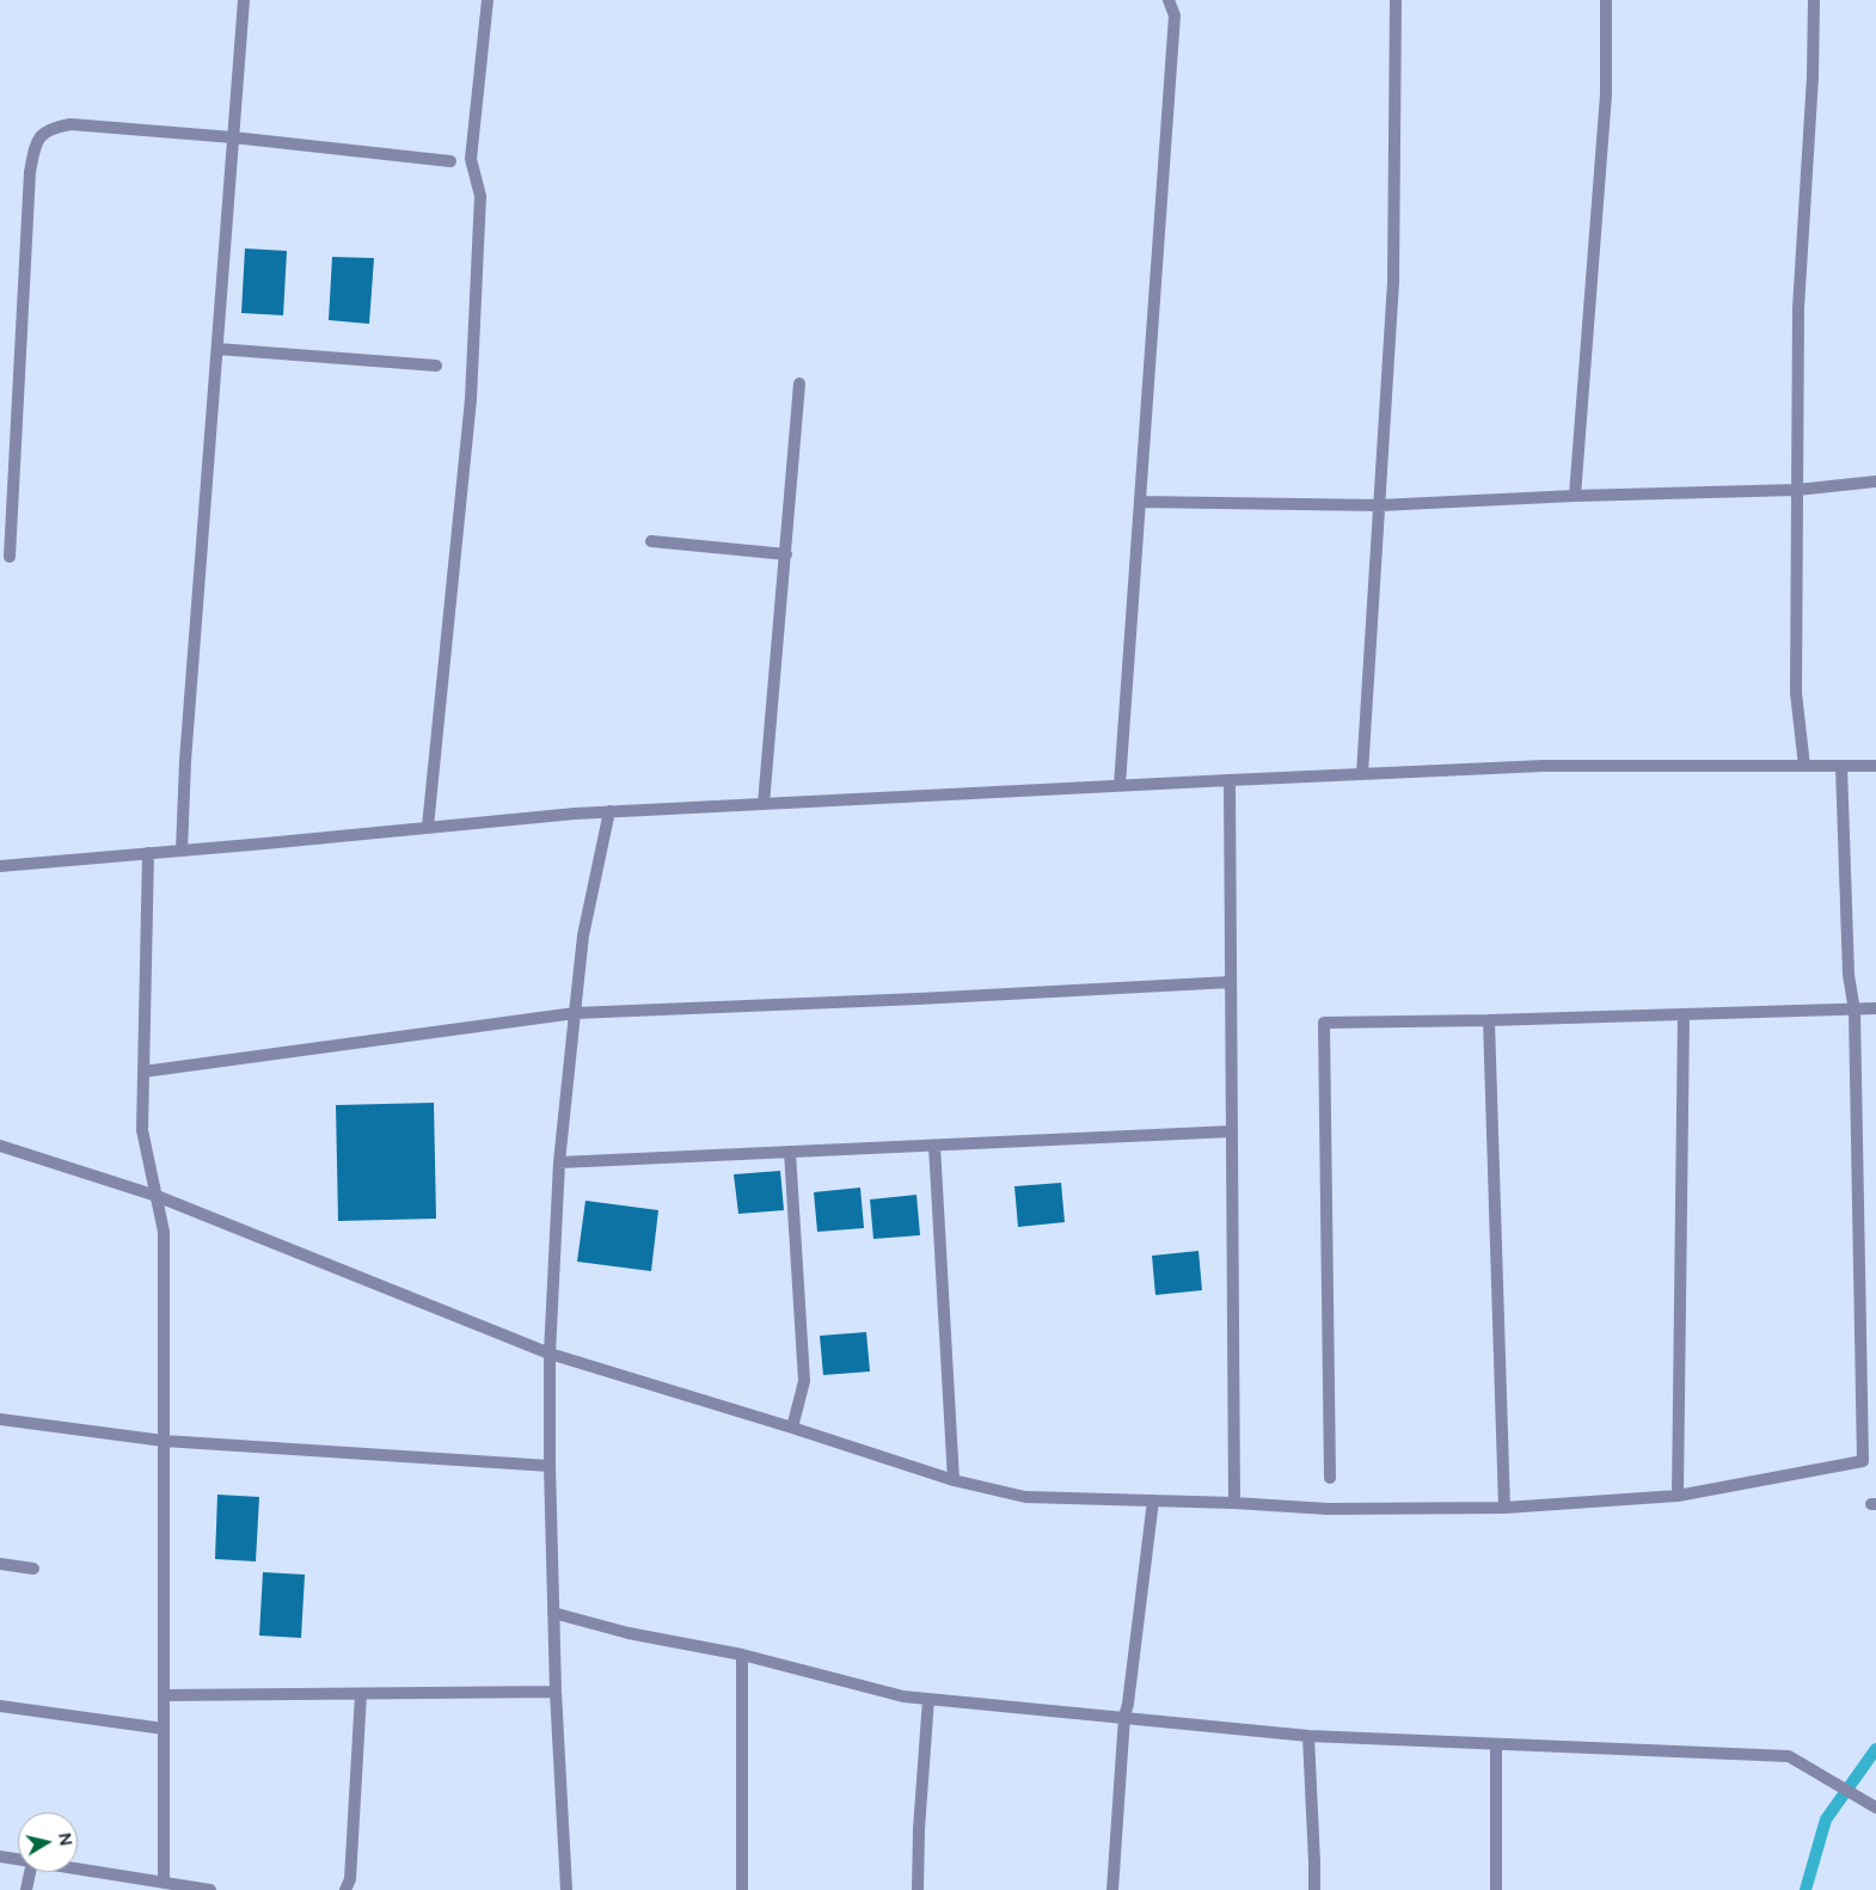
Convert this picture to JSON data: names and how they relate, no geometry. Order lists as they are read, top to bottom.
{
  "north": "right"
}
